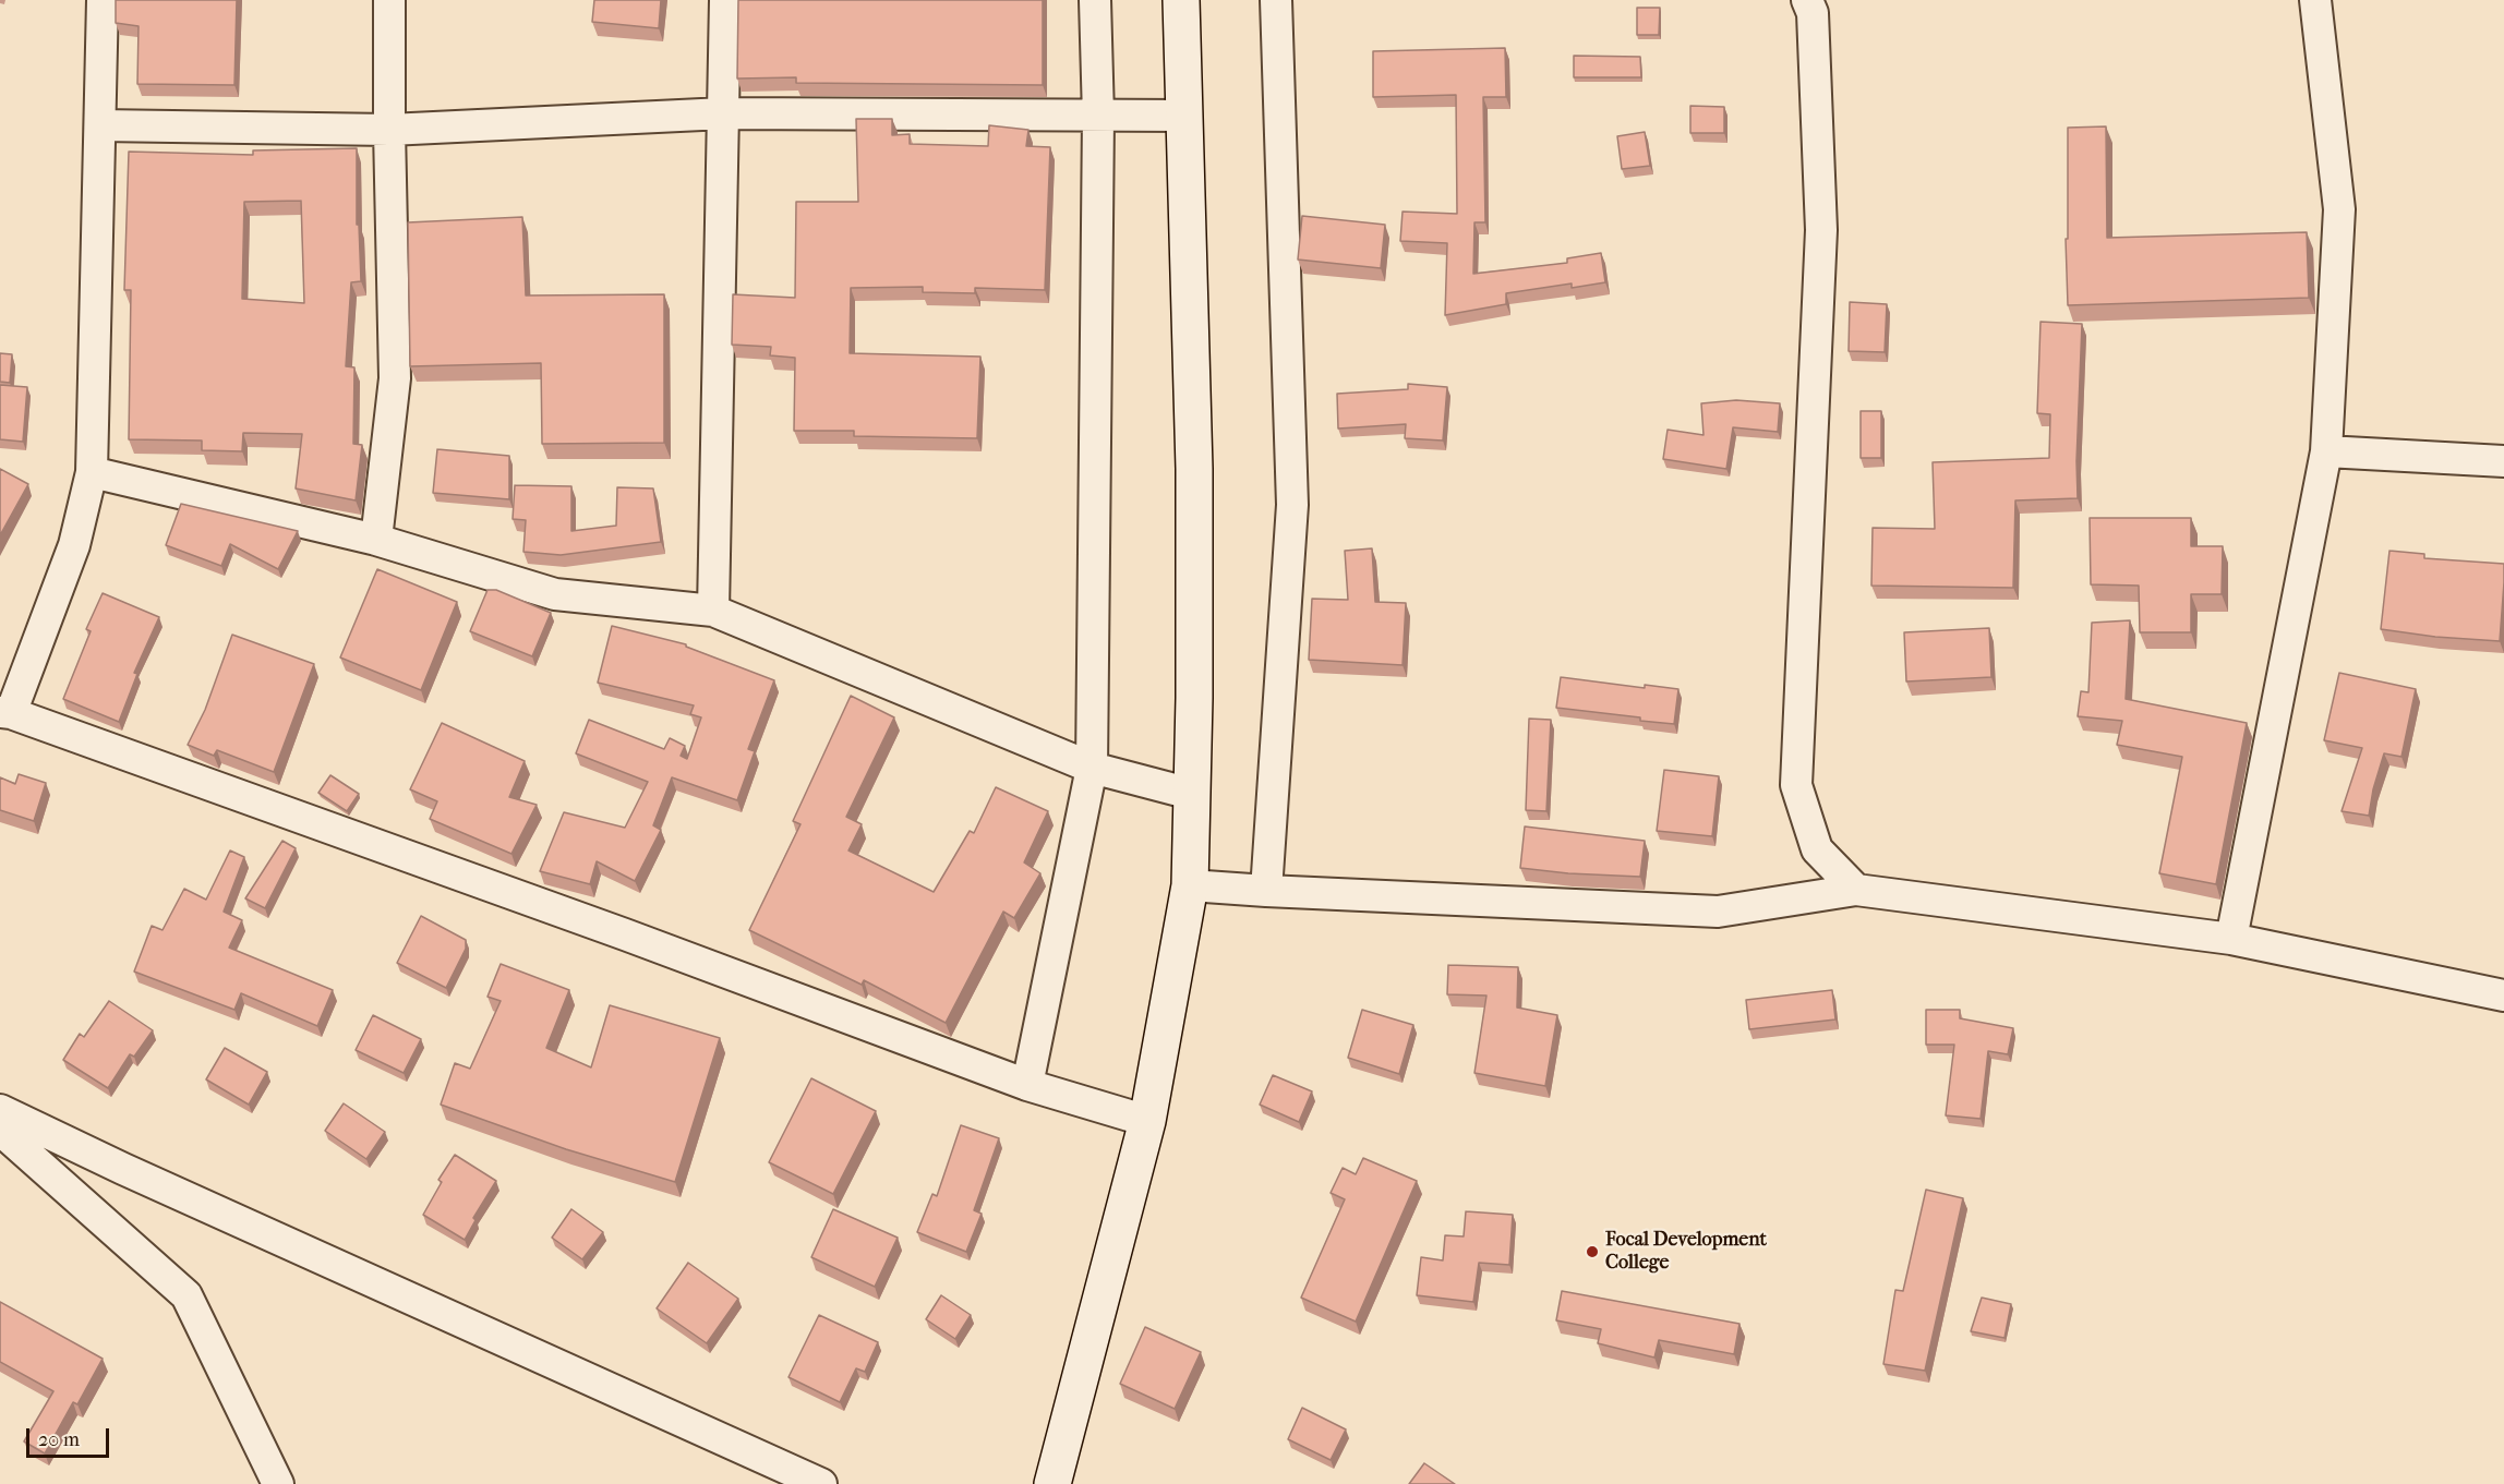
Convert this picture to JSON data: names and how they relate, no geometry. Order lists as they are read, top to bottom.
{
  "places": ["Focal Development College"],
  "scale_bar": "20 m"
}
